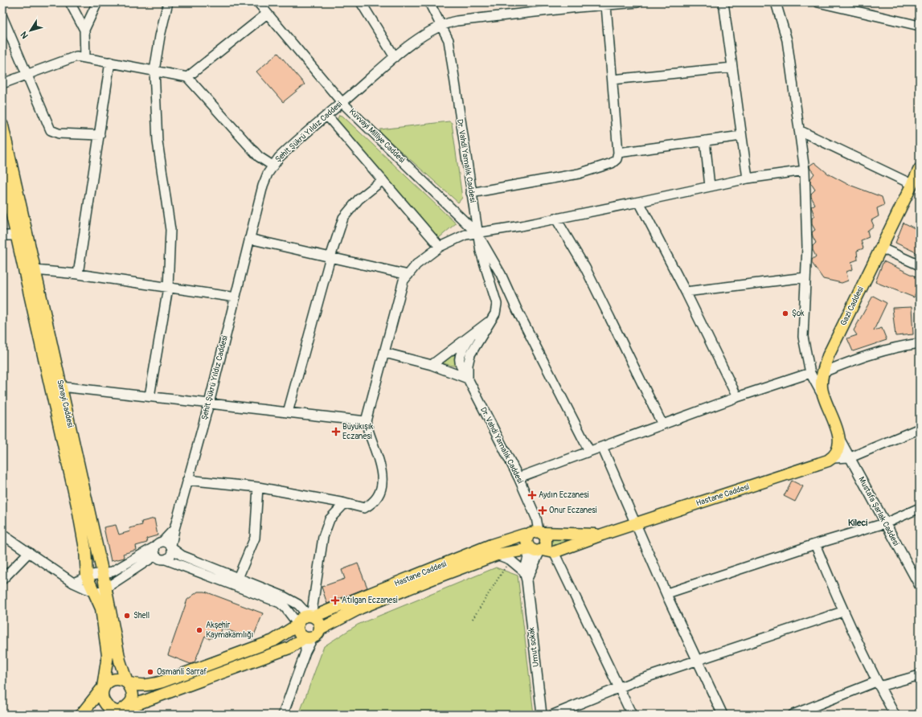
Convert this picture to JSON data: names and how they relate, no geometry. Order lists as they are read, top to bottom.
{
  "streets": {
    "main road": ["Gazi Caddesi", "Sanayi Caddesi", "Hastane Caddesi"],
    "street": [
      "Şehit Şükrü Yıldız Caddesi",
      "Kuvvayi Milliye Caddesi",
      "Dr. Vahdi Yamalık Caddesi",
      "Mustafa Şarlak Caddesi",
      "Umut sokak"
    ]
  },
  "crossings": [
    ["Şehit Şükrü Yıldız Caddesi", "Kuvvayi Milliye Caddesi"],
    ["Şehit Şükrü Yıldız Caddesi", "Dr. Vahdi Yamalık Caddesi"],
    ["Kuvvayi Milliye Caddesi", "Dr. Vahdi Yamalık Caddesi"],
    ["Dr. Vahdi Yamalık Caddesi", "Hastane Caddesi"],
    ["Gazi Caddesi", "Hastane Caddesi"],
    ["Gazi Caddesi", "Mustafa Şarlak Caddesi"],
    ["Sanayi Caddesi", "Hastane Caddesi"]
  ],
  "districts": ["Kileci"],
  "places": {
    "other": [
      "Şok",
      "Shell",
      "Akşehir Kaymakamlığı",
      "Osmanli Sarraf"
    ],
    "health": [
      "Büyükışık Eczanesi",
      "Aydın Eczanesi",
      "Onur Eczanesi",
      "Atılgan Eczanesi"
    ]
  },
  "north": "bottom left"
}
